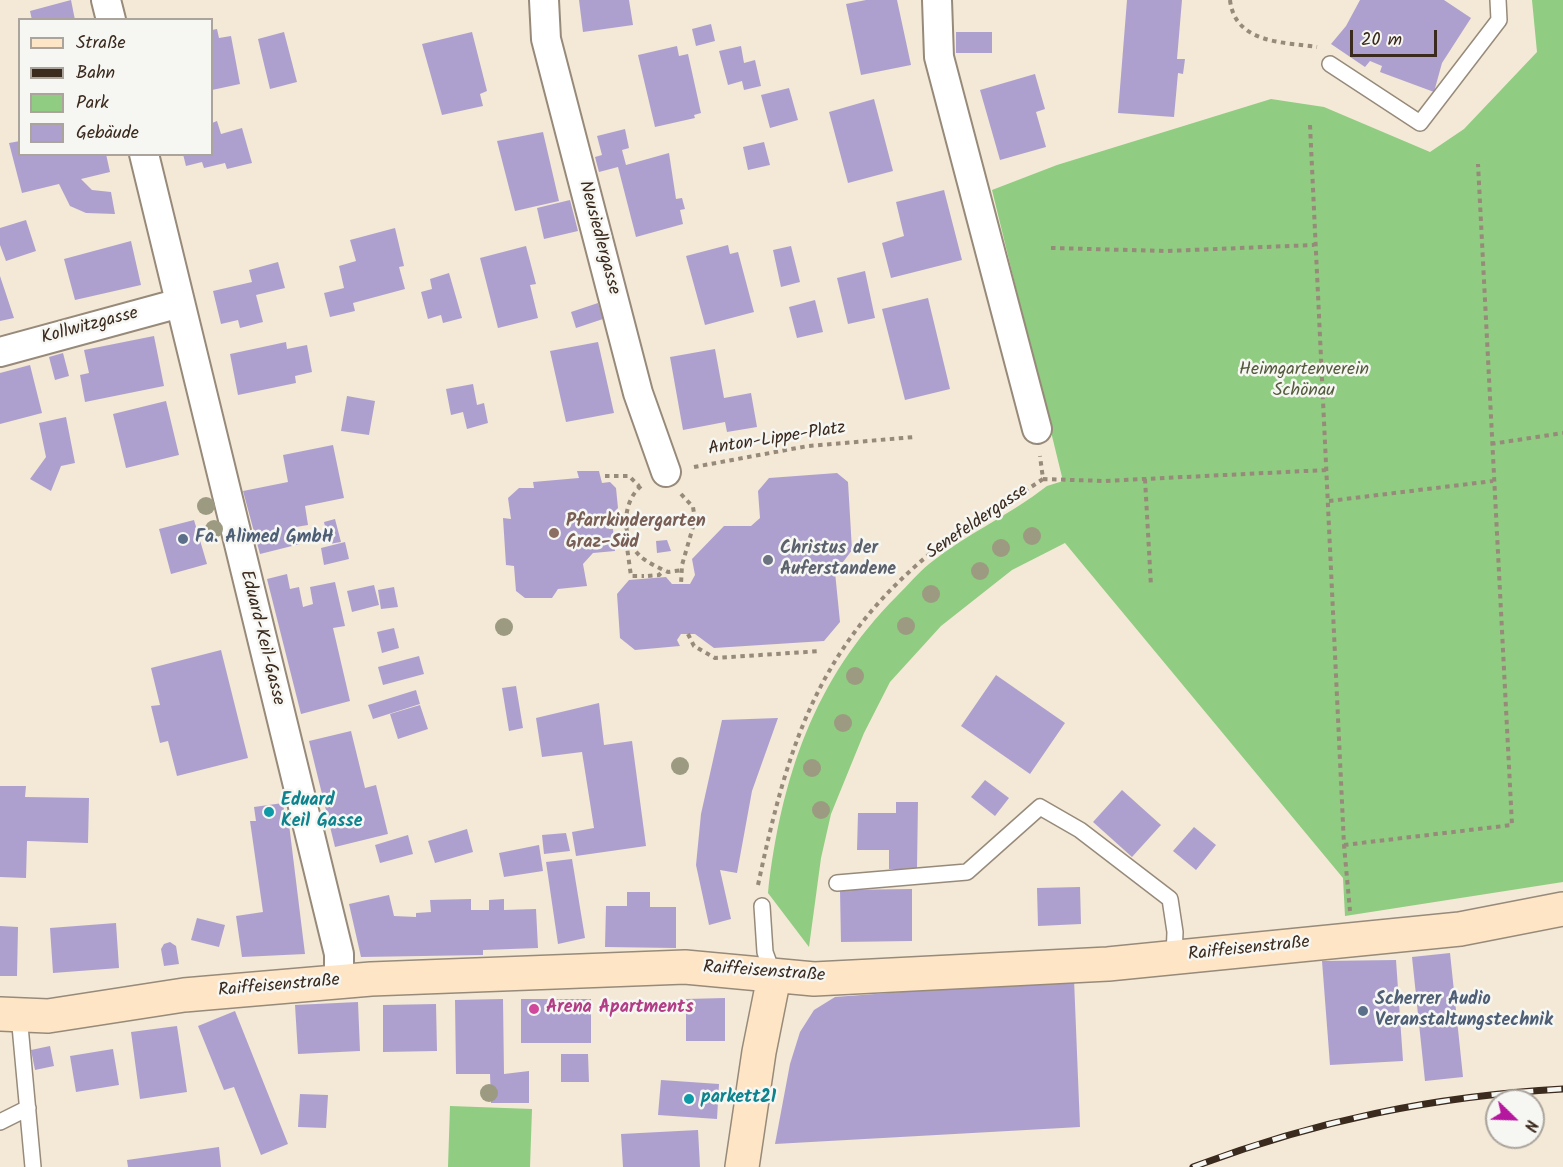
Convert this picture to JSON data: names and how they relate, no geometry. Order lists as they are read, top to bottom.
{
  "streets": {
    "street": [
      "Neusiedlergasse",
      "Kollwitzgasse",
      "Eduard-Keil-Gasse",
      "Raiffeisenstraße"
    ],
    "path": ["Anton-Lippe-Platz", "Senefeldergasse"]
  },
  "crossings": [
    ["Neusiedlergasse", "Anton-Lippe-Platz"],
    ["Kollwitzgasse", "Eduard-Keil-Gasse"],
    ["Eduard-Keil-Gasse", "Raiffeisenstraße"]
  ],
  "parks": ["Heimgartenverein Schönau"],
  "places": [
    "Pfarrkindergarten Graz-Süd",
    "Fa. Alimed GmbH",
    "Christus der Auferstandene",
    "Eduard Keil Gasse",
    "Arena Apartments",
    "Scherrer Audio Veranstaltungstechnik",
    "parkett21"
  ],
  "legend": [
    "Straße",
    "Bahn",
    "Park",
    "Gebäude"
  ],
  "scale_bar": "20 m",
  "north": "bottom right"
}
